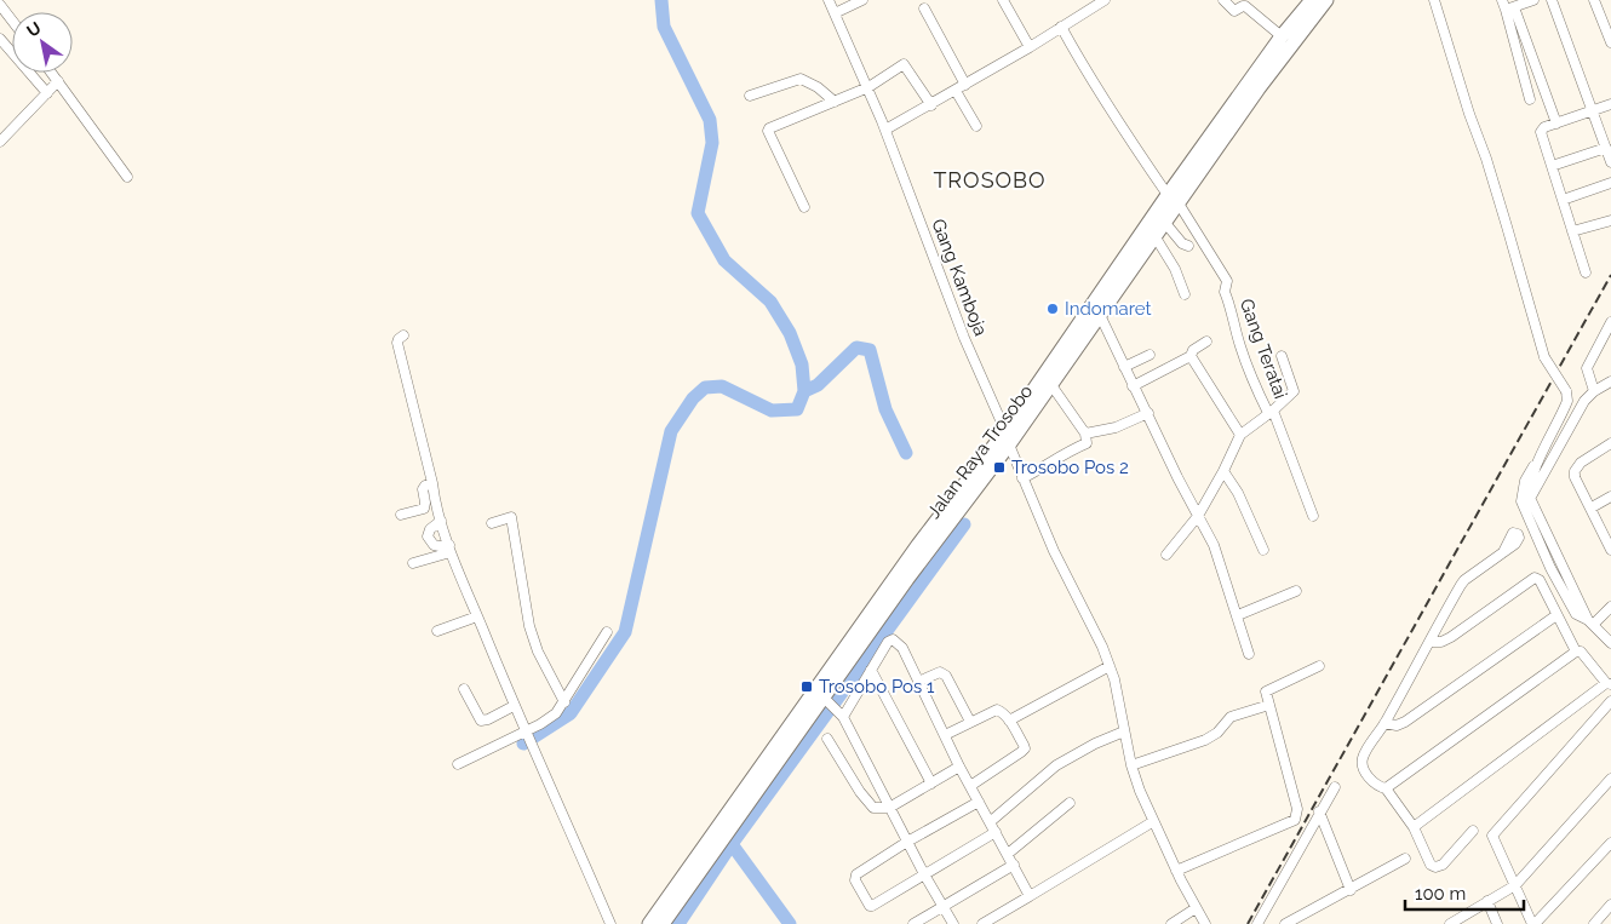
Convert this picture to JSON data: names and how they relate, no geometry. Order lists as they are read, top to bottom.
{
  "streets": {
    "highway": ["Jalan Raya Trosobo"],
    "street": ["Gang Kamboja", "Gang Teratai"]
  },
  "crossings": [
    ["Gang Kamboja", "Jalan Raya Trosobo"],
    ["Gang Teratai", "Jalan Raya Trosobo"]
  ],
  "districts": ["TROSOBO"],
  "places": {
    "other": ["Indomaret"],
    "transit": ["Trosobo Pos 2", "Trosobo Pos 1"]
  },
  "scale_bar": "100 m",
  "north": "top left"
}
